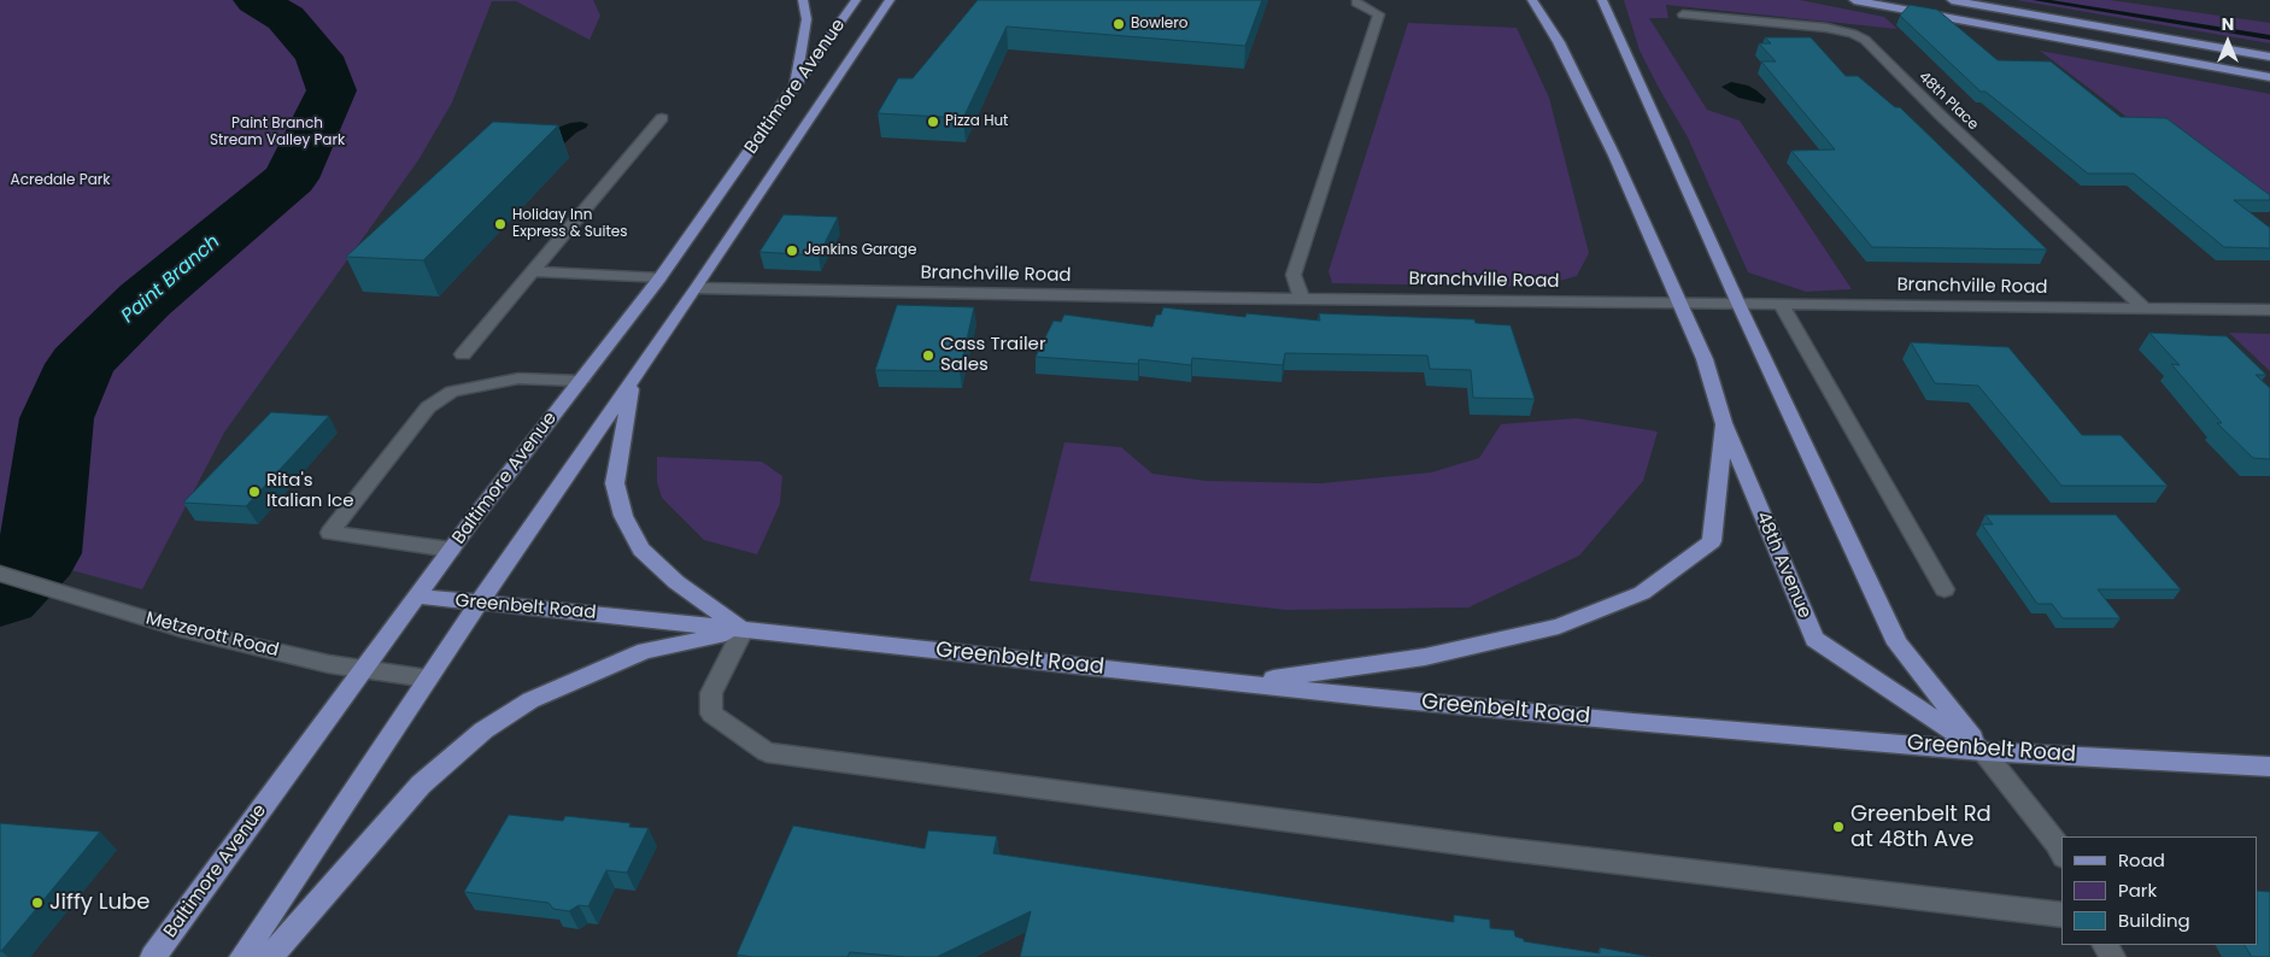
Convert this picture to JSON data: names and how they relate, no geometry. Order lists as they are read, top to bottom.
{
  "streets": {
    "main road": ["Baltimore Avenue", "48th Avenue", "Greenbelt Road"],
    "street": ["48th Place", "Branchville Road", "Metzerott Road"]
  },
  "crossings": [
    ["Baltimore Avenue", "Branchville Road"],
    ["Baltimore Avenue", "Greenbelt Road"],
    ["Baltimore Avenue", "Metzerott Road"],
    ["48th Place", "Branchville Road"],
    ["Branchville Road", "48th Avenue"],
    ["48th Avenue", "Greenbelt Road"]
  ],
  "water": ["Paint Branch"],
  "parks": ["Paint Branch Stream Valley Park", "Acredale Park"],
  "places": [
    "Bowlero",
    "Pizza Hut",
    "Holiday Inn Express & Suites",
    "Jenkins Garage",
    "Cass Trailer Sales",
    "Rita's Italian Ice",
    "Greenbelt Rd at 48th Ave",
    "Jiffy Lube"
  ],
  "legend": ["Road", "Park", "Building"],
  "north": "top"
}
